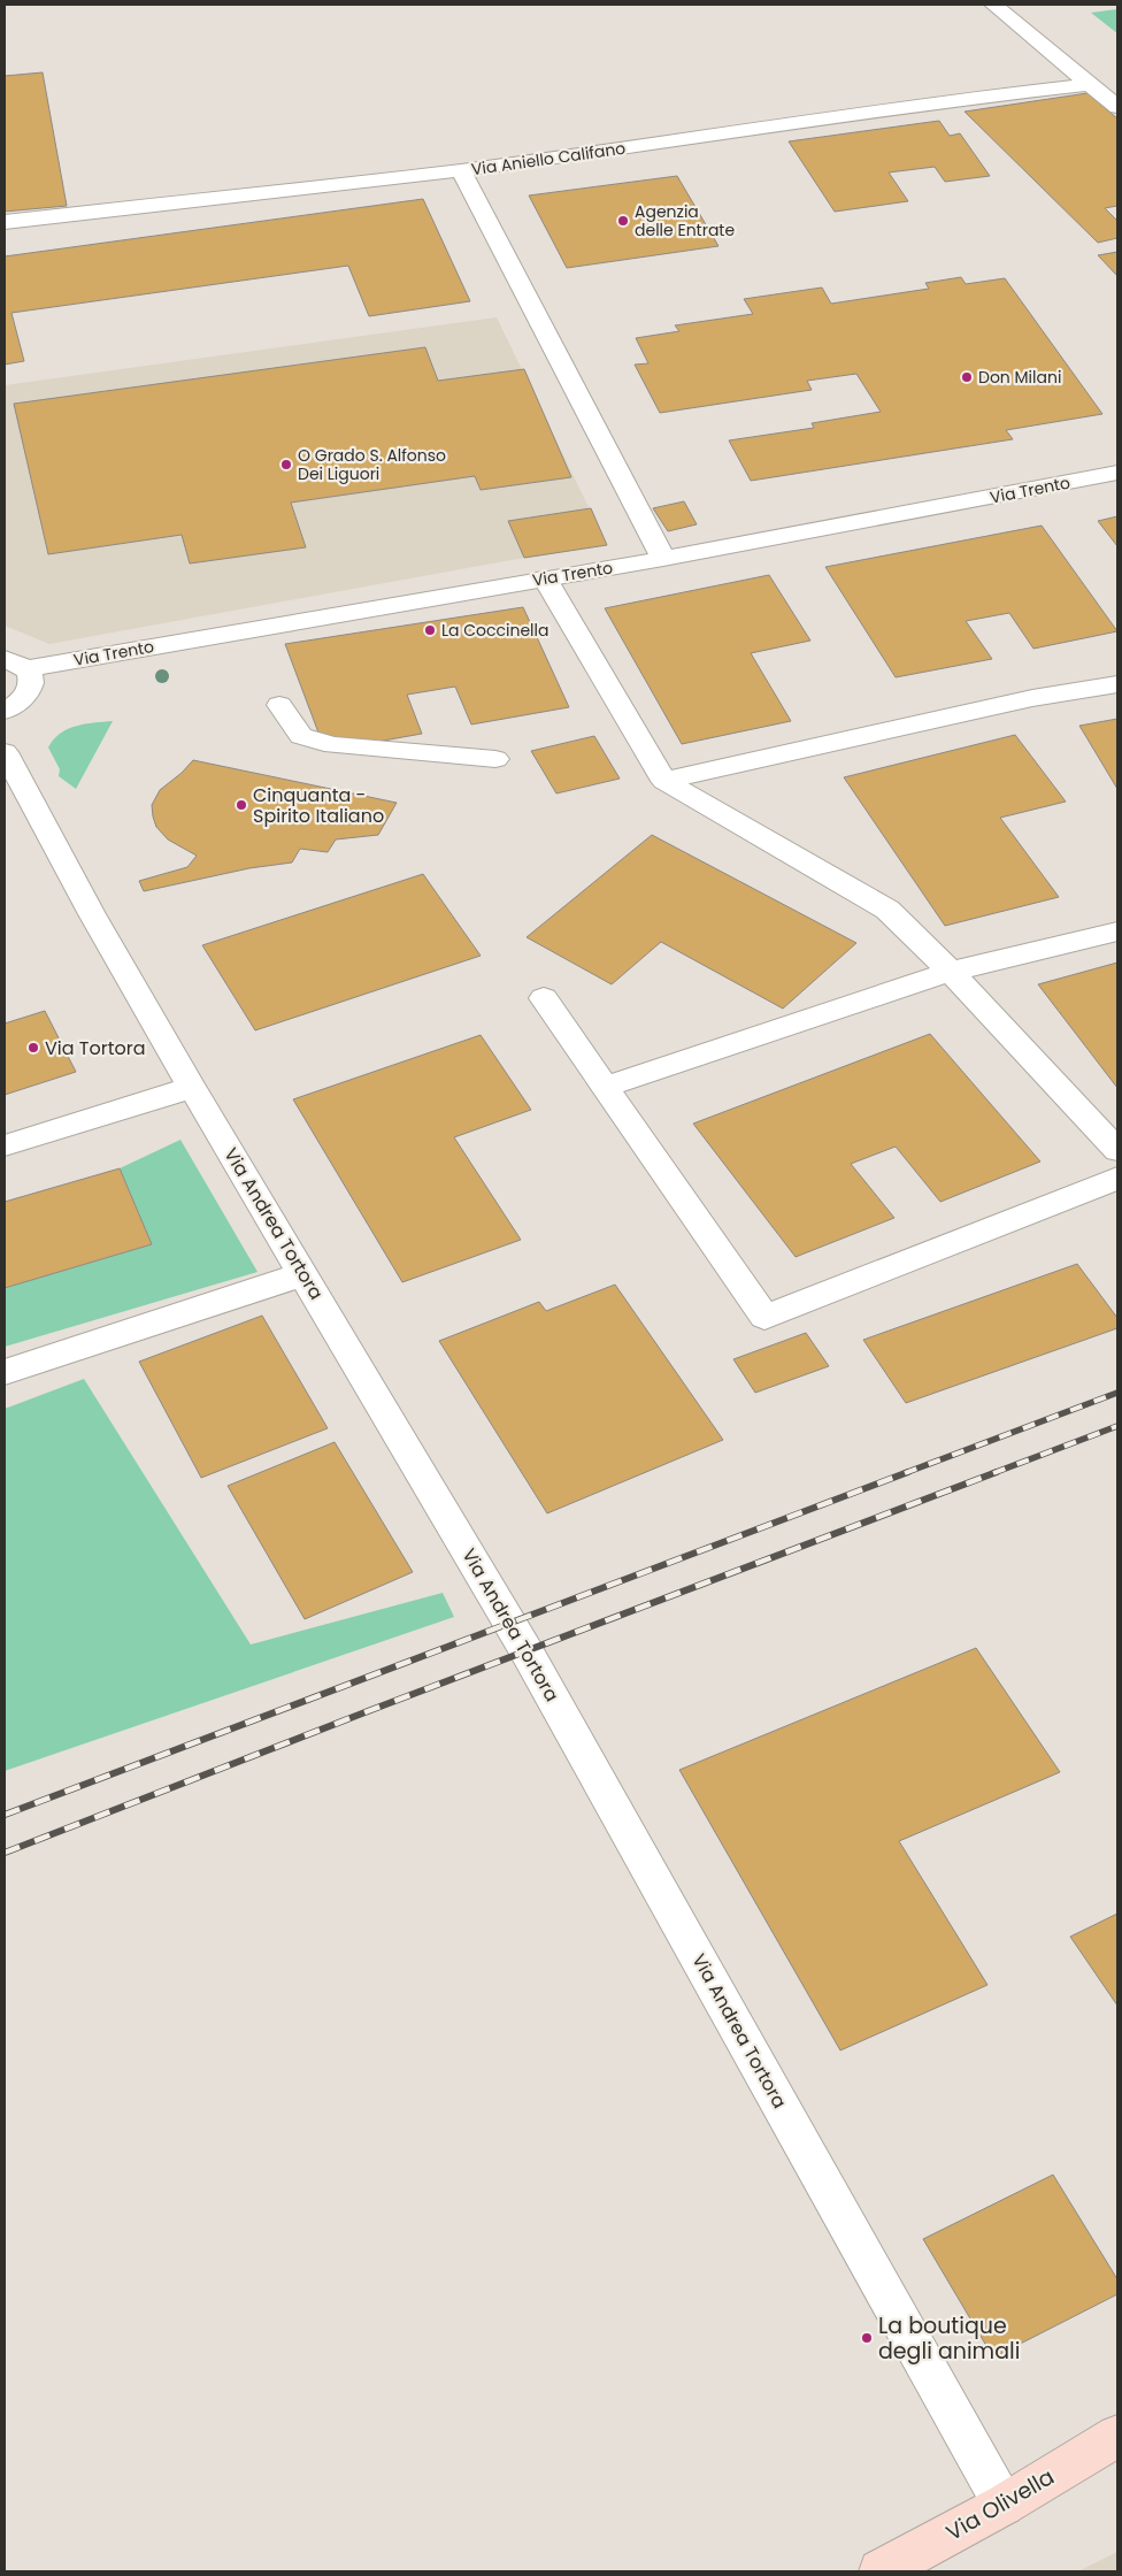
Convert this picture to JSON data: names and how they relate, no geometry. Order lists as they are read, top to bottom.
{
  "streets": {
    "main road": ["Via Olivella"],
    "street": ["Via Aniello Califano", "Via Trento", "Via Andrea Tortora"]
  },
  "crossings": [
    ["Via Andrea Tortora", "Via Olivella"]
  ],
  "places": [
    "Agenzia delle Entrate",
    "Don Milani",
    "O Grado S. Alfonso Dei Liguori",
    "La Coccinella",
    "Cinquanta - Spirito Italiano",
    "Via Tortora",
    "La boutique degli animali"
  ]
}
